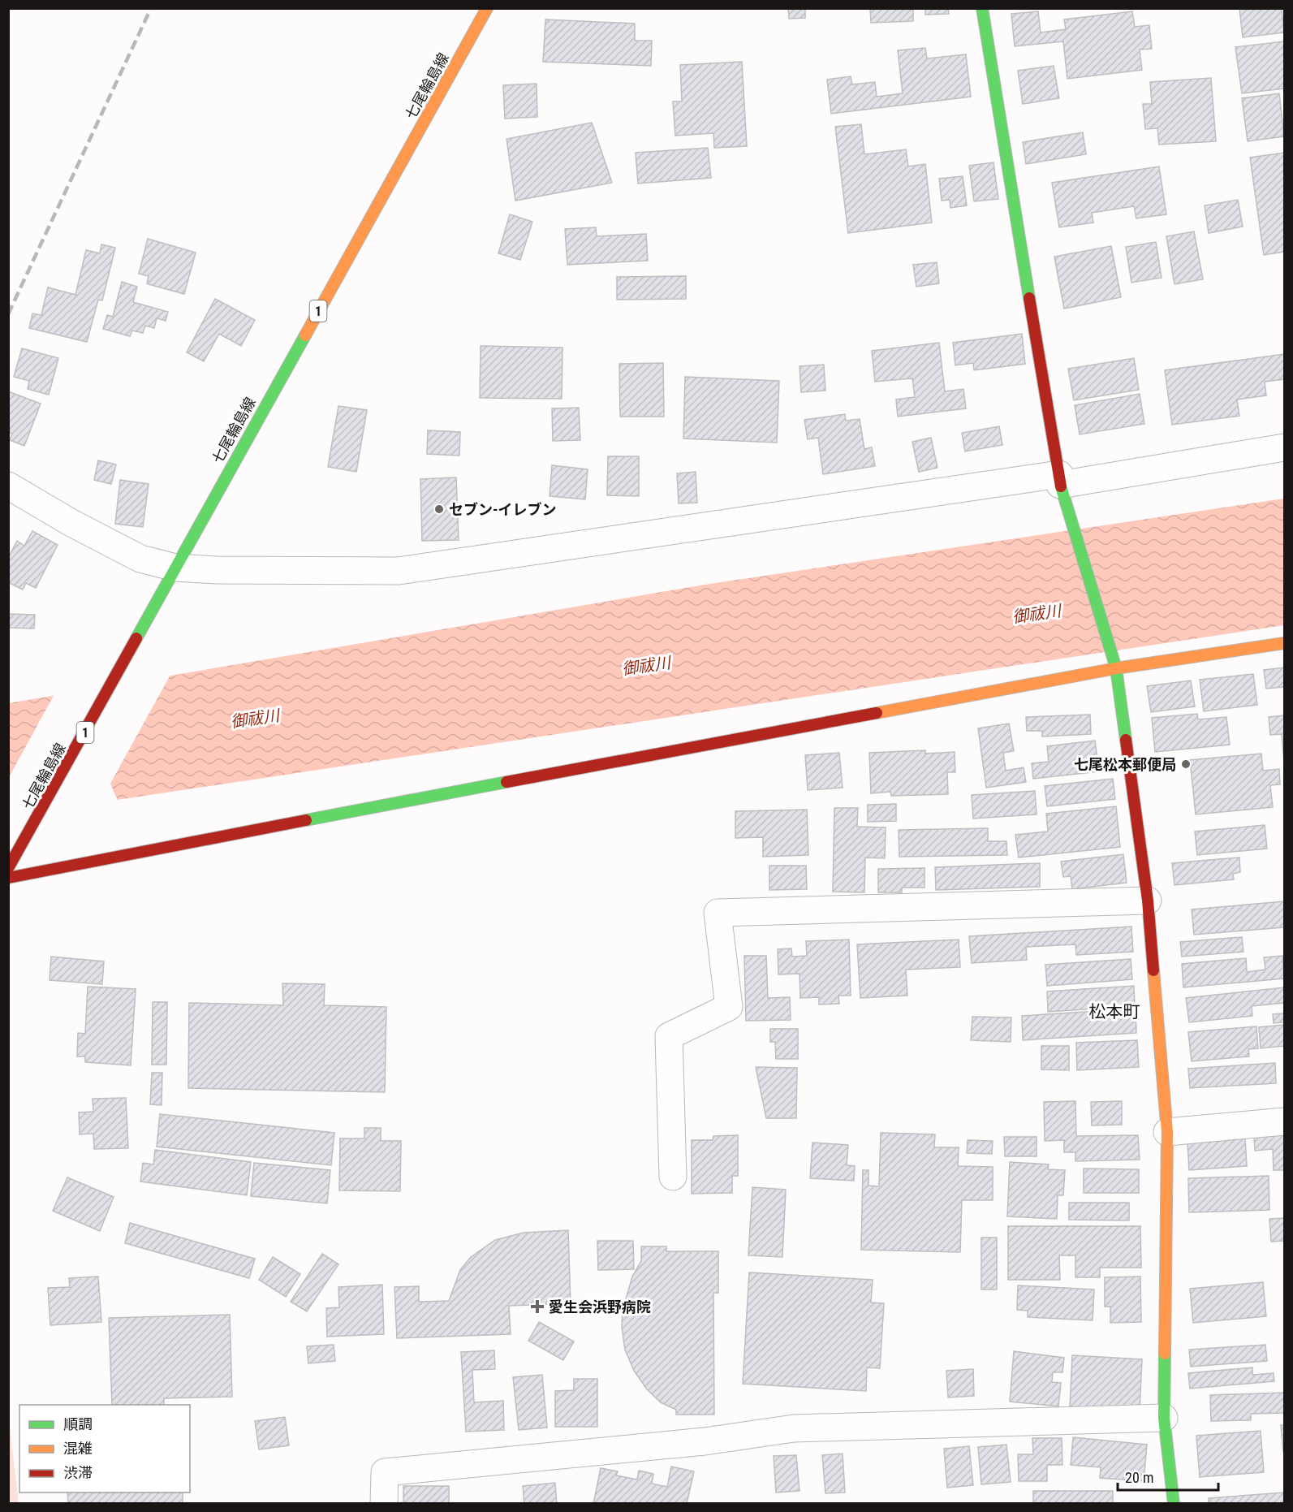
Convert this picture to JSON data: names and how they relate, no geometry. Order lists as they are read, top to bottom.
{
  "streets": {
    "street": ["七尾輪島線", "1"]
  },
  "districts": ["松本町"],
  "water": ["御祓川"],
  "places": {
    "other": ["セブン-イレブン", "七尾松本郵便局"],
    "health": ["愛生会浜野病院"]
  },
  "legend": ["順調", "混雑", "渋滞"],
  "scale_bar": "20 m"
}
